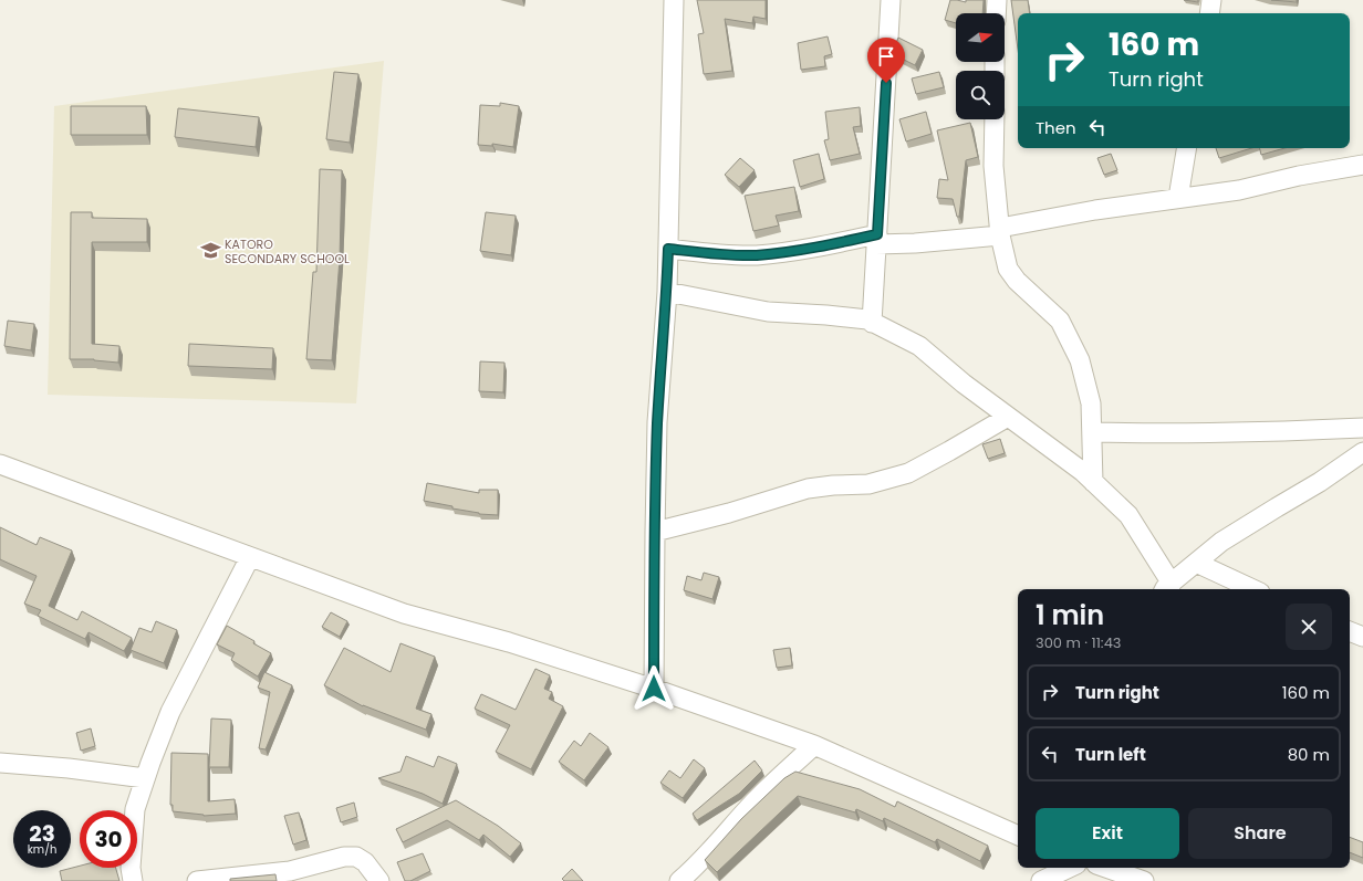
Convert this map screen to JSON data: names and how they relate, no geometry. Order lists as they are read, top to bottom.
{
  "places": {
    "school or university": ["KATORO SECONDARY SCHOOL"]
  },
  "north": "right",
  "page": {
    "turn": ["160 m", "Turn right"],
    "then": "Then",
    "heading": ["1 min", "300 m · 11:43"],
    "list": [
      {
        "name": "Turn right",
        "value": "160 m"
      },
      {
        "name": "Turn left",
        "value": "80 m"
      }
    ],
    "buttons": ["Exit", "Share"],
    "speed": "23 km/h",
    "limit": "30"
  }
}
